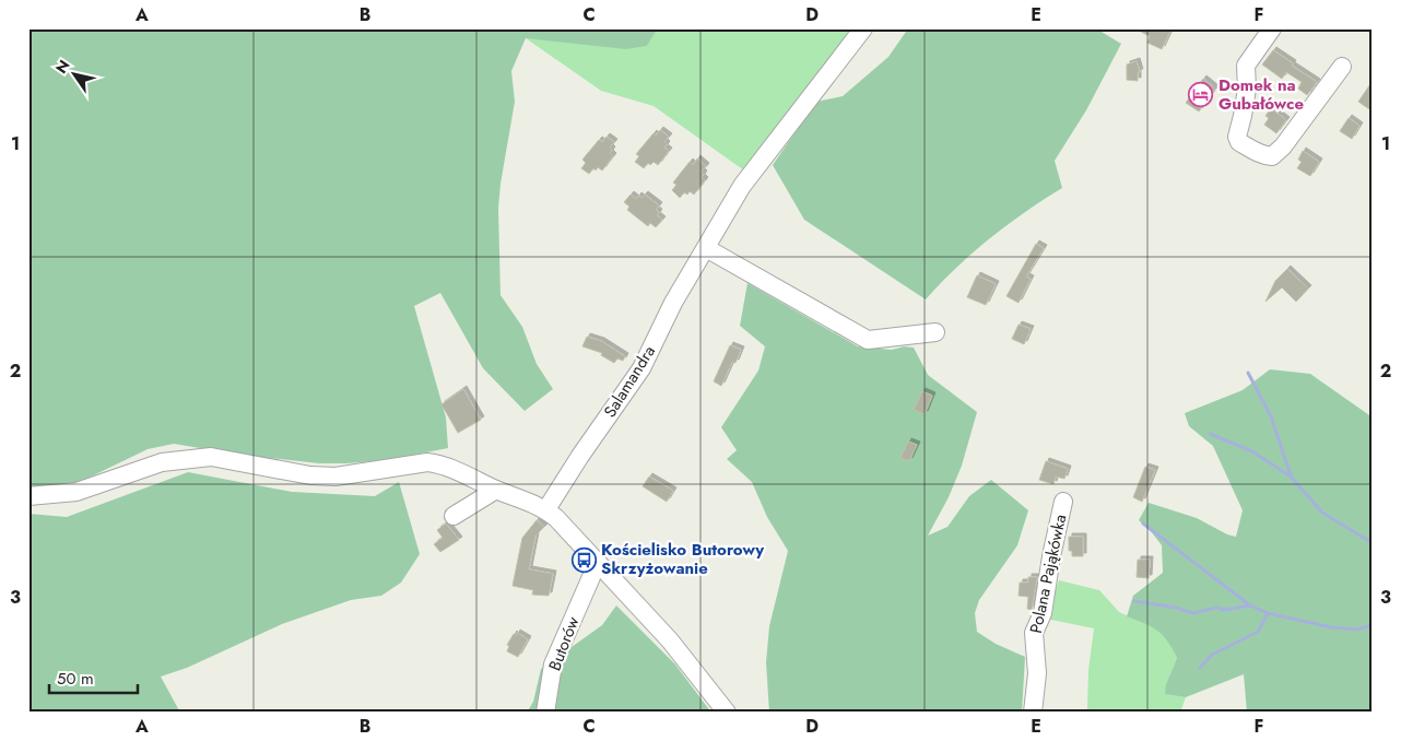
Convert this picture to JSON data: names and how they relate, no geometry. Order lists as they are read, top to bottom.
{
  "streets": {
    "street": ["Salamandra", "Polana Pająkówka", "Butorów"]
  },
  "places": {
    "hotel": ["Domek na Gubałówce"],
    "bus stop": ["Kościelisko Butorowy Skrzyżowanie"]
  },
  "scale_bar": "50 m",
  "north": "top left",
  "grid": {
    "columns": [
      "A",
      "B",
      "C",
      "D",
      "E",
      "F"
    ],
    "rows": ["1", "2", "3"]
  }
}
